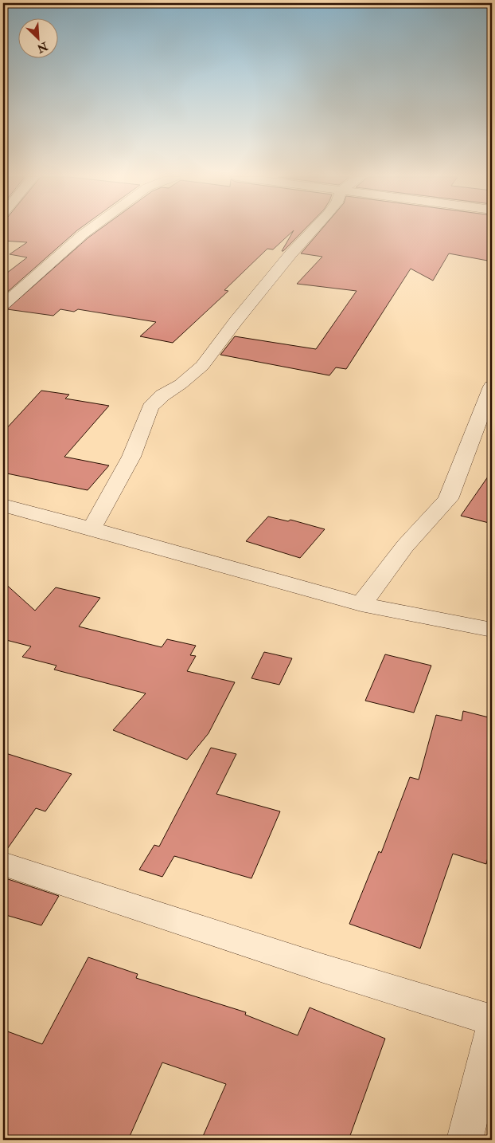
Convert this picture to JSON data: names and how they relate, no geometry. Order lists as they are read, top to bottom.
{
  "north": "bottom right"
}
